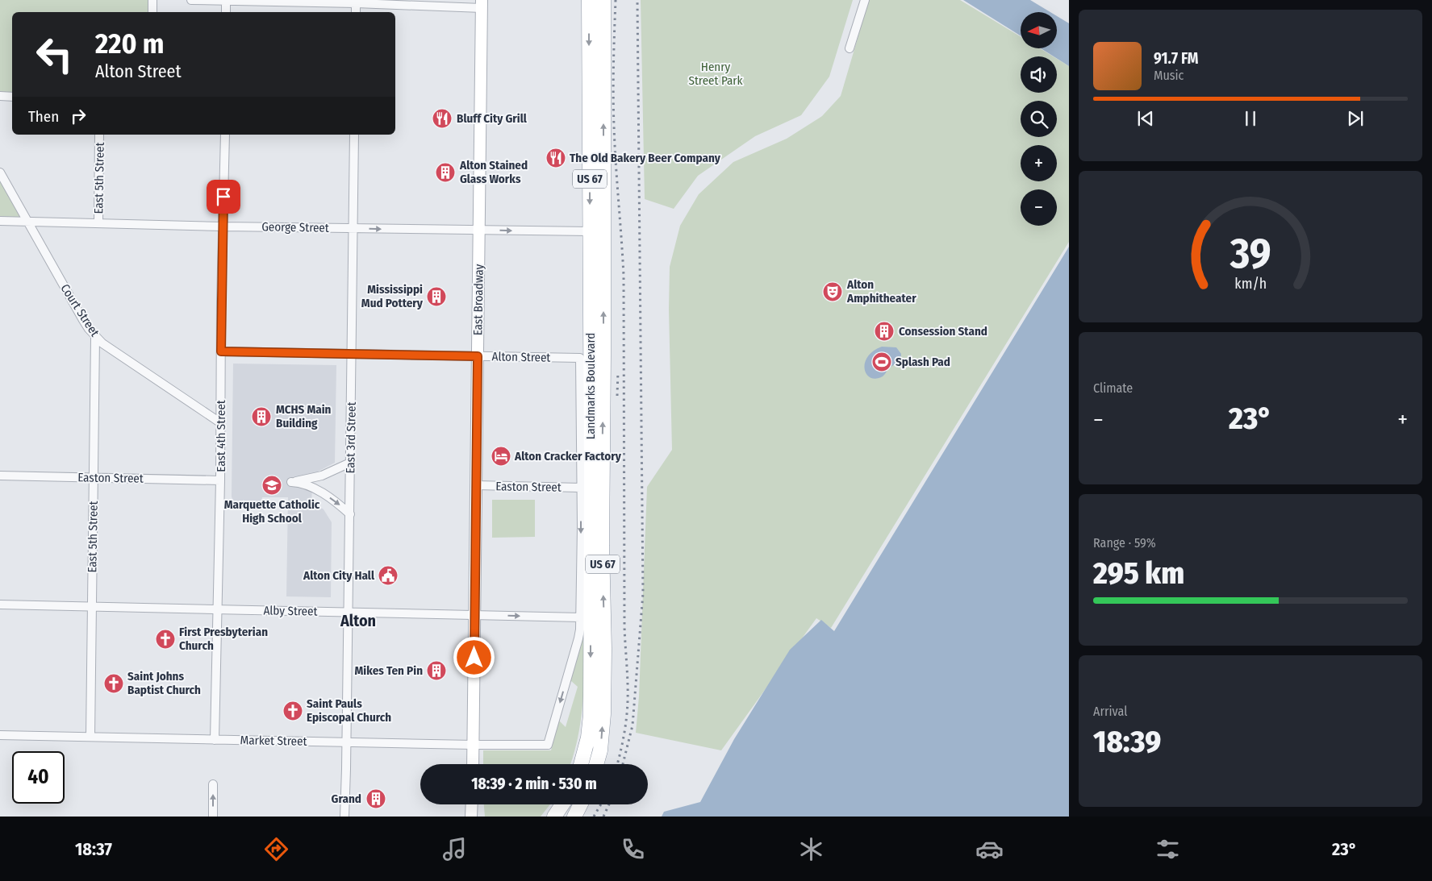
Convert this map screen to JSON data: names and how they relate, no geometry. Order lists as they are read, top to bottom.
{
  "streets": {
    "highway": ["US 67", "Landmarks Boulevard"],
    "street": [
      "East 5th Street",
      "George Street",
      "East Broadway",
      "Court Street",
      "Alton Street",
      "East 4th Street",
      "East 3rd Street",
      "Easton Street",
      "Alby Street",
      "Market Street"
    ]
  },
  "crossings": [
    ["East 5th Street", "George Street"],
    ["East 5th Street", "Court Street"],
    ["East 5th Street", "Easton Street"],
    ["East 5th Street", "Alby Street"],
    ["East 5th Street", "Market Street"],
    ["George Street", "East Broadway"],
    ["George Street", "Court Street"],
    ["George Street", "Landmarks Boulevard"],
    ["George Street", "East 4th Street"],
    ["George Street", "East 3rd Street"],
    ["East Broadway", "Alton Street"],
    ["East Broadway", "Easton Street"],
    ["East Broadway", "Alby Street"],
    ["East Broadway", "Market Street"],
    ["Court Street", "East 4th Street"],
    ["Alton Street", "East 4th Street"],
    ["Alton Street", "East 3rd Street"],
    ["Alton Street", "Easton Street"],
    ["East 4th Street", "Easton Street"],
    ["East 4th Street", "Alby Street"],
    ["East 4th Street", "Market Street"],
    ["East 3rd Street", "Alby Street"],
    ["East 3rd Street", "Market Street"],
    ["Alby Street", "Market Street"]
  ],
  "one_way": ["George Street"],
  "districts": ["Alton"],
  "parks": ["Henry Street Park"],
  "places": {
    "restaurant": ["Bluff City Grill", "The Old Bakery Beer Company"],
    "building": [
      "Alton Stained Glass Works",
      "Mississippi Mud Pottery",
      "Consession Stand",
      "MCHS Main Building",
      "Mikes Ten Pin",
      "Grand"
    ],
    "theatre": ["Alton Amphitheater"],
    "sports": ["Splash Pad"],
    "hotel": ["Alton Cracker Factory"],
    "school or university": ["Marquette Catholic High School"],
    "public building": ["Alton City Hall"],
    "church": ["First Presbyterian Church", "Saint Johns Baptist Church", "Saint Pauls Episcopal Church"]
  },
  "north": "left",
  "page": {
    "map_buttons": ["+", "−"],
    "turn": ["220 m", "Alton Street"],
    "song": ["91.7 FM", "Music"],
    "then": "Then",
    "tile": [
      "Climate",
      ["Range · 59%", "295 km"],
      ["Arrival", "18:39"]
    ],
    "heat": ["−", "23°", "+"],
    "limit": "40",
    "trip": "18:39 · 2 min · 530 m",
    "tabs": ["18:37", "23°"],
    "gauge": ["39", "km/h"]
  }
}
